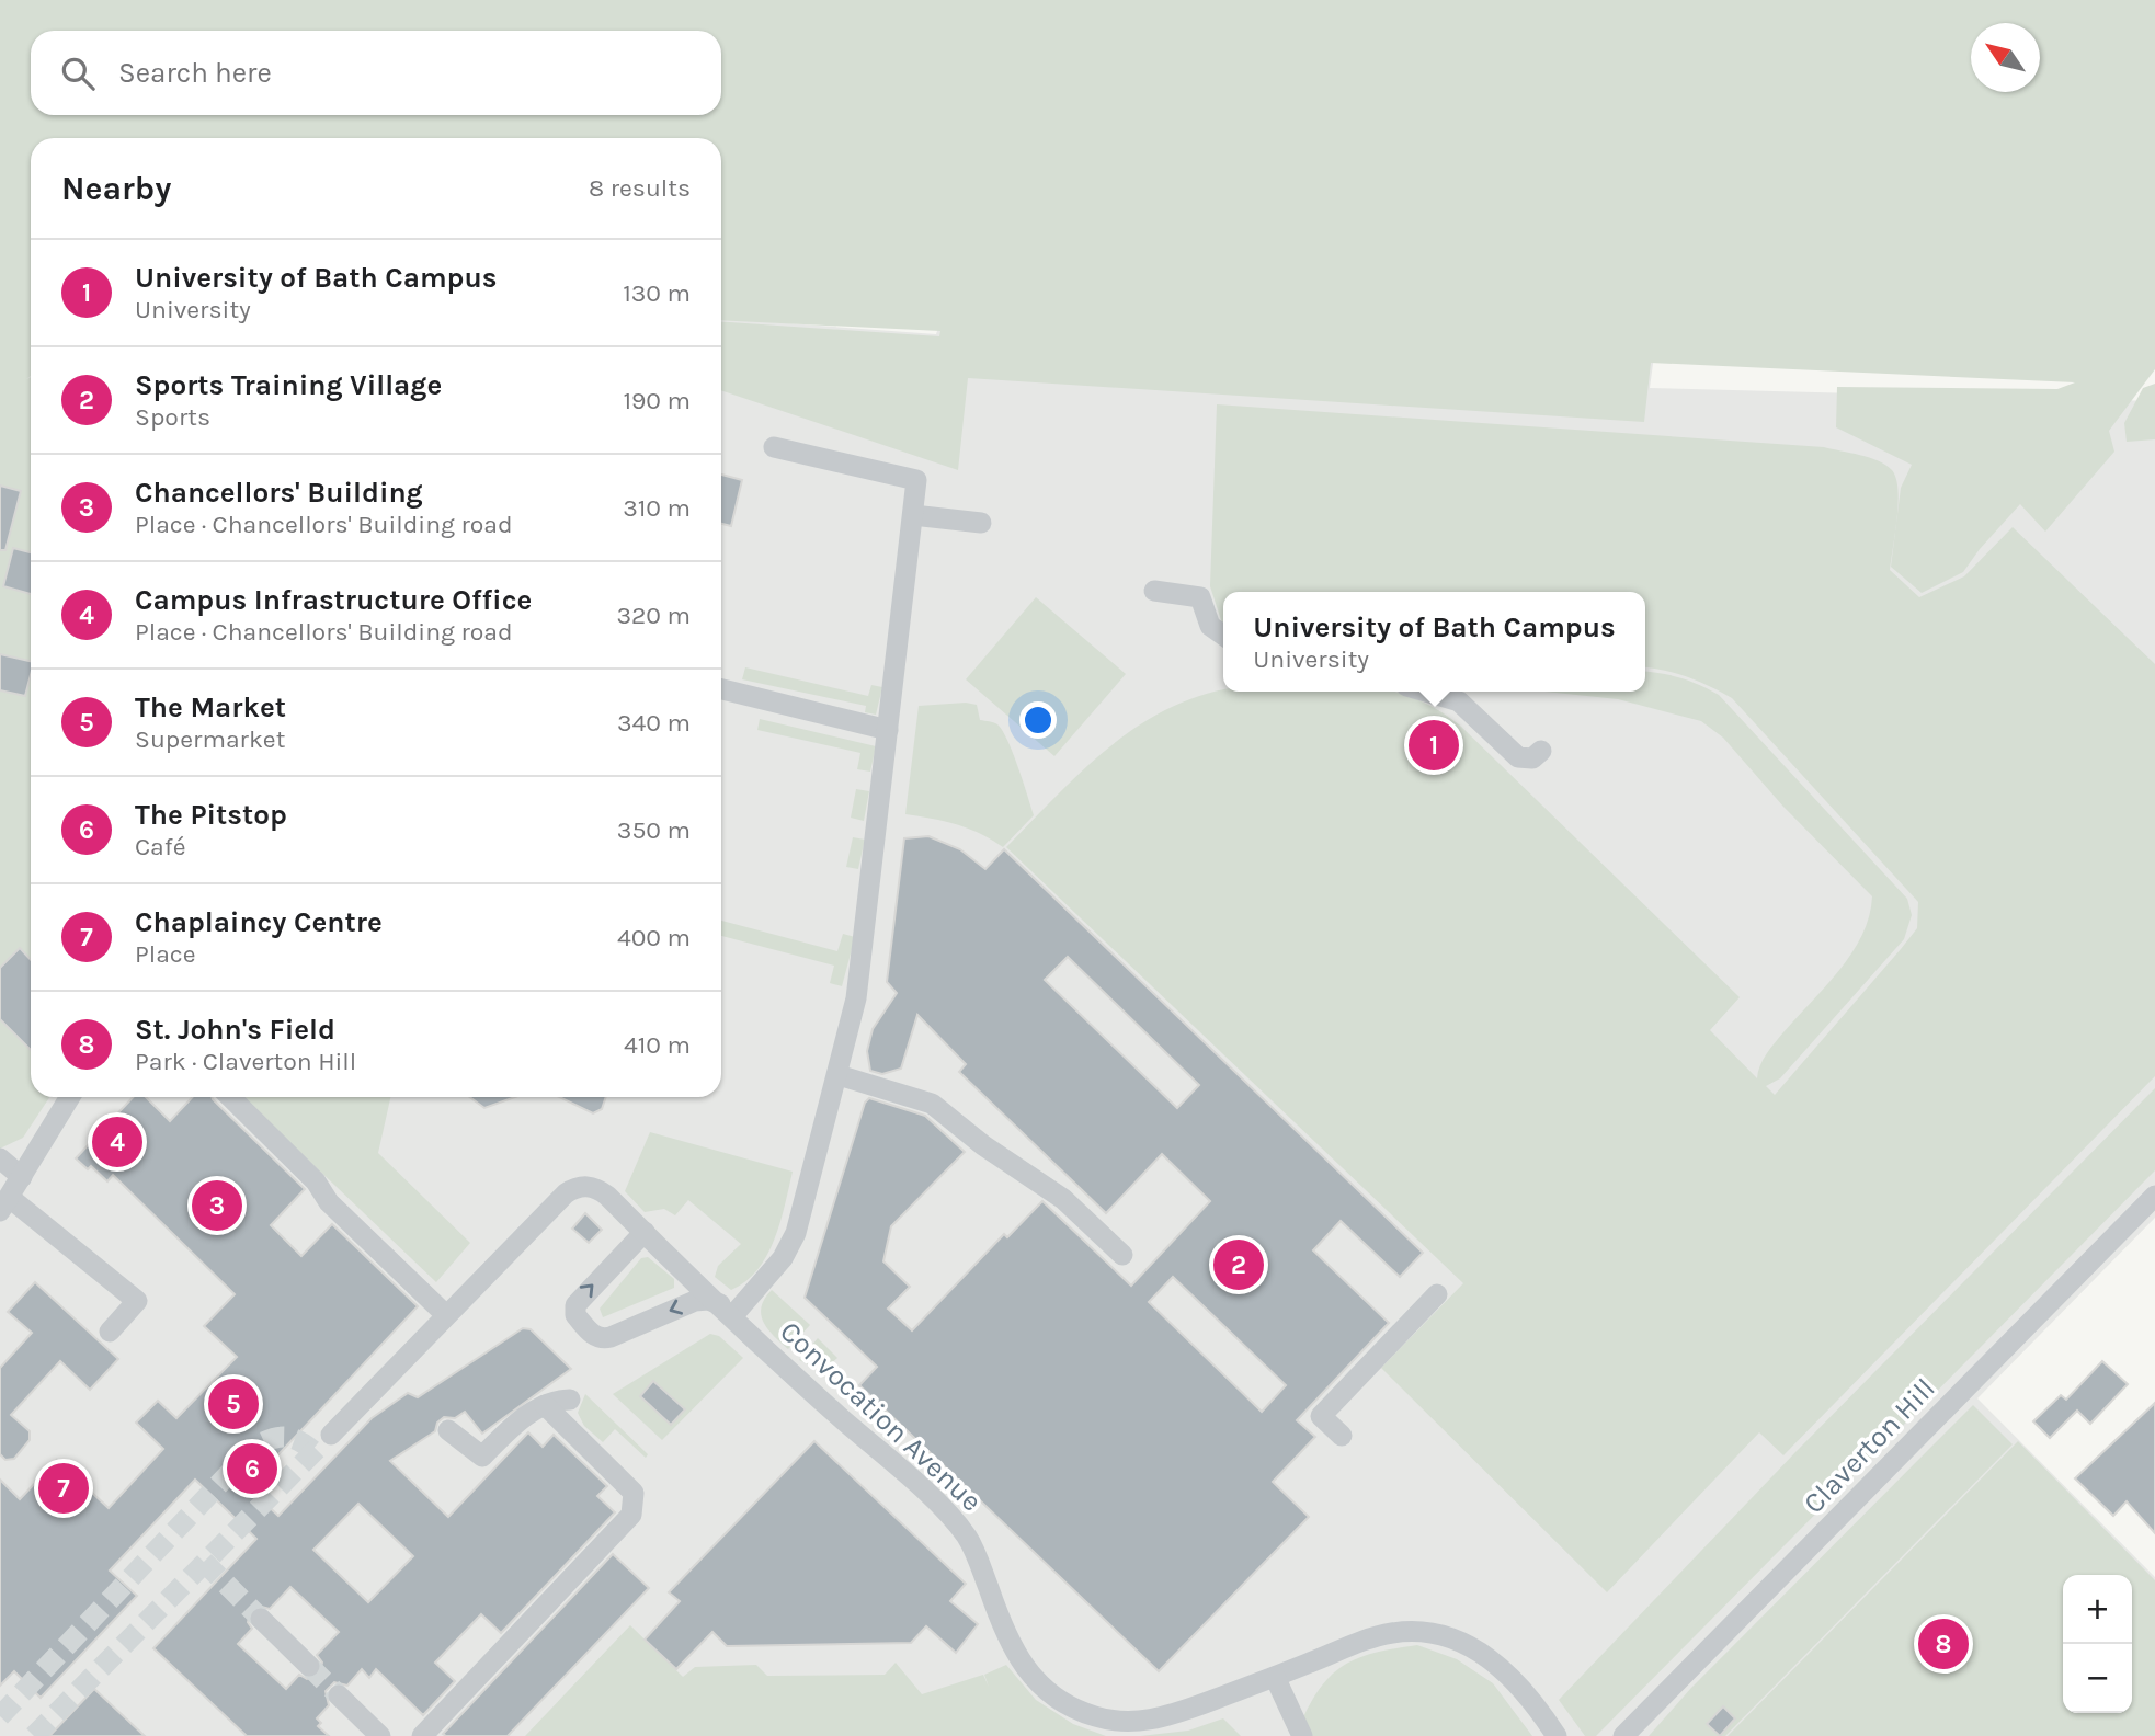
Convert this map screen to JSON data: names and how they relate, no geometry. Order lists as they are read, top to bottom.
{
  "streets": {
    "street": ["Convocation Avenue", "Claverton Hill"]
  },
  "north": "top left",
  "page": {
    "search": "Search here",
    "heading": ["Nearby", "8 results"],
    "list": [
      {
        "mark": "1",
        "name": "University of Bath Campus",
        "note": "University",
        "value": "130 m"
      },
      {
        "mark": "2",
        "name": "Sports Training Village",
        "note": "Sports",
        "value": "190 m"
      },
      {
        "mark": "3",
        "name": "Chancellors' Building",
        "note": "Place · Chancellors' Building road",
        "value": "310 m"
      },
      {
        "mark": "4",
        "name": "Campus Infrastructure Office",
        "note": "Place · Chancellors' Building road",
        "value": "320 m"
      },
      {
        "mark": "5",
        "name": "The Market",
        "note": "Supermarket",
        "value": "340 m"
      },
      {
        "mark": "6",
        "name": "The Pitstop",
        "note": "Café",
        "value": "350 m"
      },
      {
        "mark": "7",
        "name": "Chaplaincy Centre",
        "note": "Place",
        "value": "400 m"
      },
      {
        "mark": "8",
        "name": "St. John's Field",
        "note": "Park · Claverton Hill",
        "value": "410 m"
      }
    ],
    "popup": ["University of Bath Campus", "University"],
    "pins": [
      "1",
      "4",
      "3",
      "2",
      "5",
      "6",
      "7",
      "8"
    ],
    "map_buttons": ["+", "−"]
  }
}
